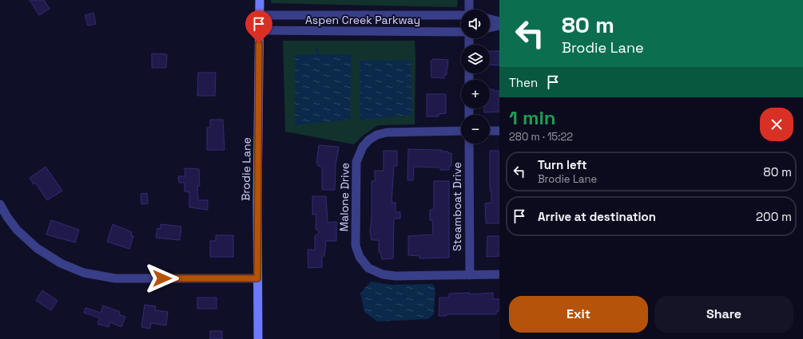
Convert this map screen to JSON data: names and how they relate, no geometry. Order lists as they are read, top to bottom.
{
  "streets": {
    "main road": ["Brodie Lane"],
    "street": ["Aspen Creek Parkway", "Malone Drive", "Steamboat Drive"]
  },
  "crossings": [
    ["Aspen Creek Parkway", "Brodie Lane"],
    ["Malone Drive", "Steamboat Drive"]
  ],
  "page": {
    "turn": ["80 m", "Brodie Lane"],
    "map_buttons": ["+", "−"],
    "then": "Then",
    "heading": ["1 min", "280 m · 15:22"],
    "list": [
      {
        "name": "Turn left",
        "note": "Brodie Lane",
        "value": "80 m"
      },
      {
        "name": "Arrive at destination",
        "value": "200 m"
      }
    ],
    "buttons": ["Exit", "Share"]
  }
}
